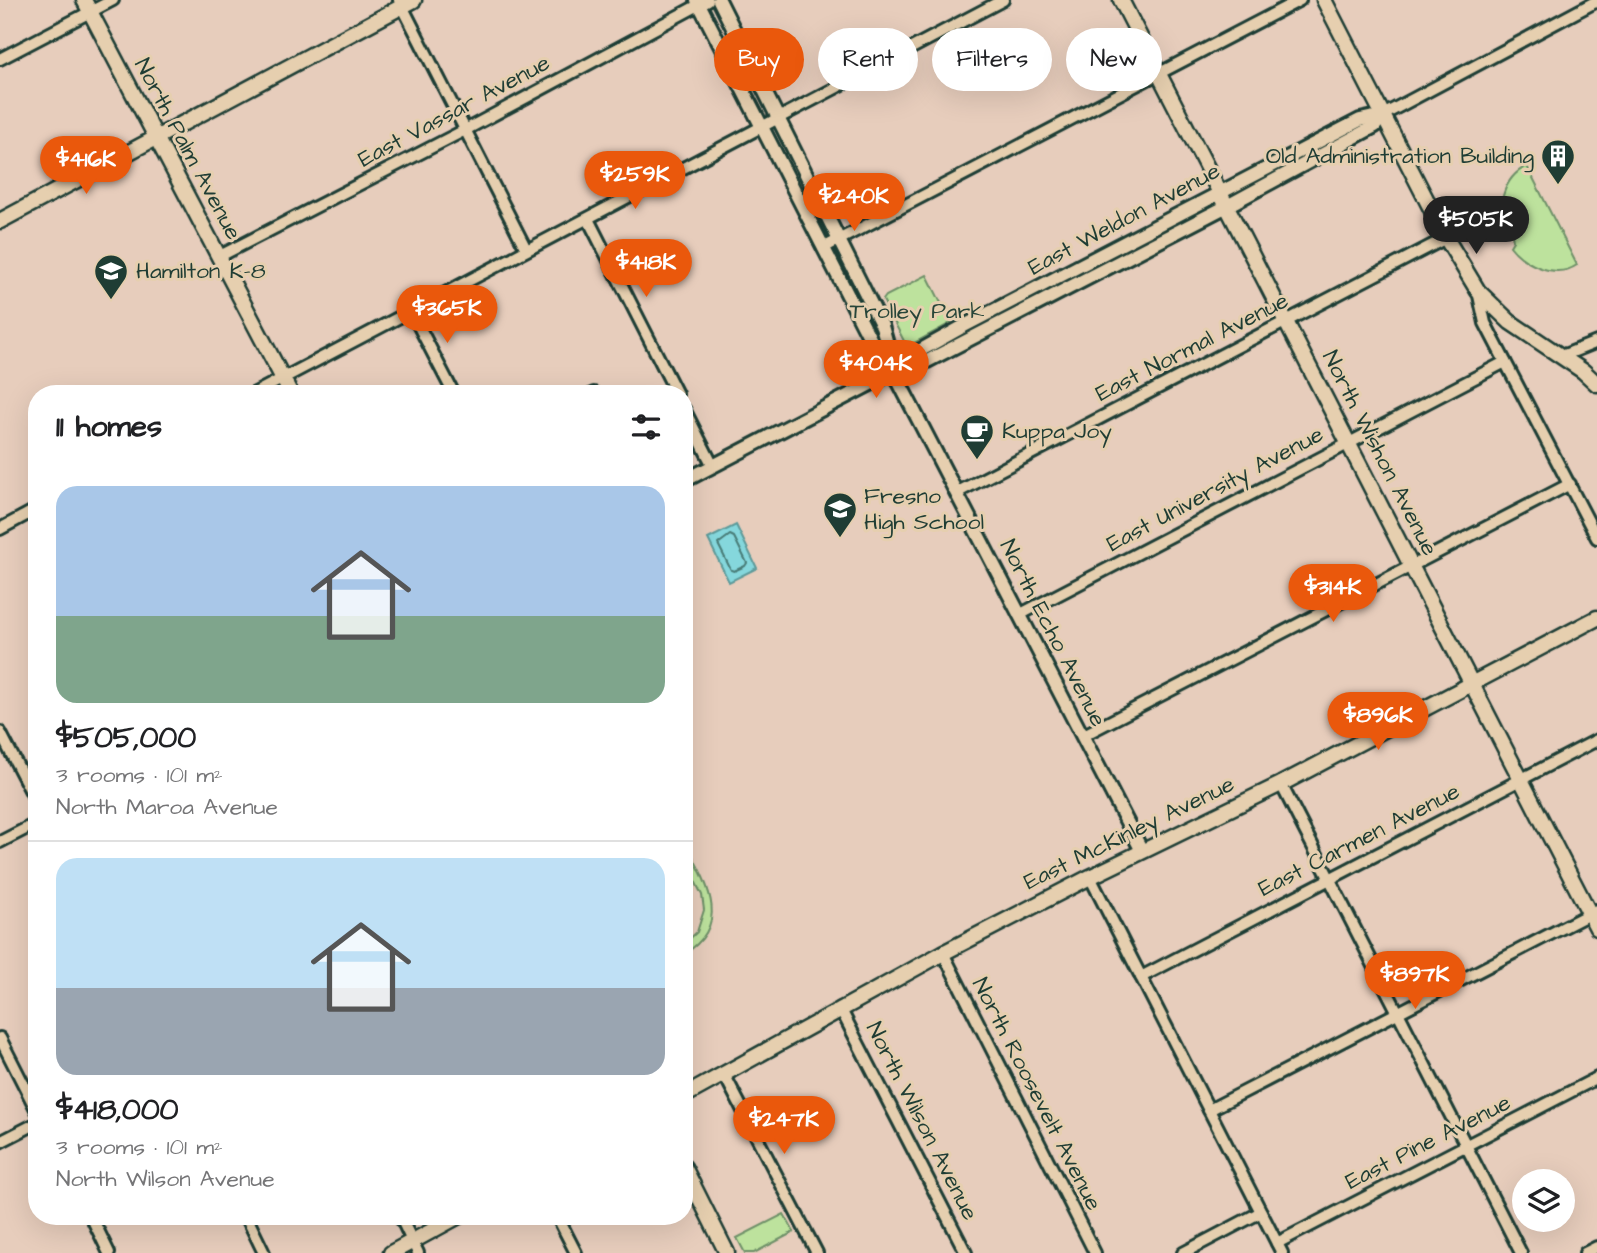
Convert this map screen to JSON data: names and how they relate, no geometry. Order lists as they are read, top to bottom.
{
  "streets": {
    "main road": ["North Palm Avenue", "North Wishon Avenue", "East McKinley Avenue"],
    "street": [
      "East Vassar Avenue",
      "East Weldon Avenue",
      "East Normal Avenue",
      "East University Avenue",
      "North Echo Avenue",
      "East Carmen Avenue",
      "North Roosevelt Avenue",
      "North Wilson Avenue",
      "East Pine Avenue"
    ]
  },
  "crossings": [
    ["East Vassar Avenue", "North Palm Avenue"],
    ["East Vassar Avenue", "North Echo Avenue"],
    ["East Weldon Avenue", "North Wishon Avenue"],
    ["East Weldon Avenue", "North Echo Avenue"],
    ["East Normal Avenue", "North Wishon Avenue"],
    ["East Normal Avenue", "North Echo Avenue"],
    ["North Wishon Avenue", "East University Avenue"],
    ["North Wishon Avenue", "East McKinley Avenue"],
    ["North Wishon Avenue", "East Carmen Avenue"],
    ["East University Avenue", "North Echo Avenue"],
    ["North Echo Avenue", "East McKinley Avenue"],
    ["East McKinley Avenue", "North Roosevelt Avenue"],
    ["East McKinley Avenue", "North Wilson Avenue"]
  ],
  "parks": ["Trolley Park"],
  "places": {
    "building": ["Old Administration Building"],
    "school or university": ["Hamilton K-8", "Fresno High School"],
    "cafe": ["Kuppa Joy"]
  },
  "page": {
    "chip": [
      "Buy",
      "Rent",
      "Filters",
      "New"
    ],
    "price": [
      "$416K",
      "$259K",
      "$240K",
      "$505K",
      "$418K",
      "$365K",
      "$404K",
      "$314K",
      "$896K",
      "$897K",
      "$247K"
    ],
    "heading": "11 homes",
    "list": [
      {
        "name": "$505,000",
        "note": "3 rooms · 101 m² · North Maroa Avenue"
      },
      {
        "name": "$418,000",
        "note": "3 rooms · 101 m² · North Wilson Avenue"
      }
    ]
  }
}
